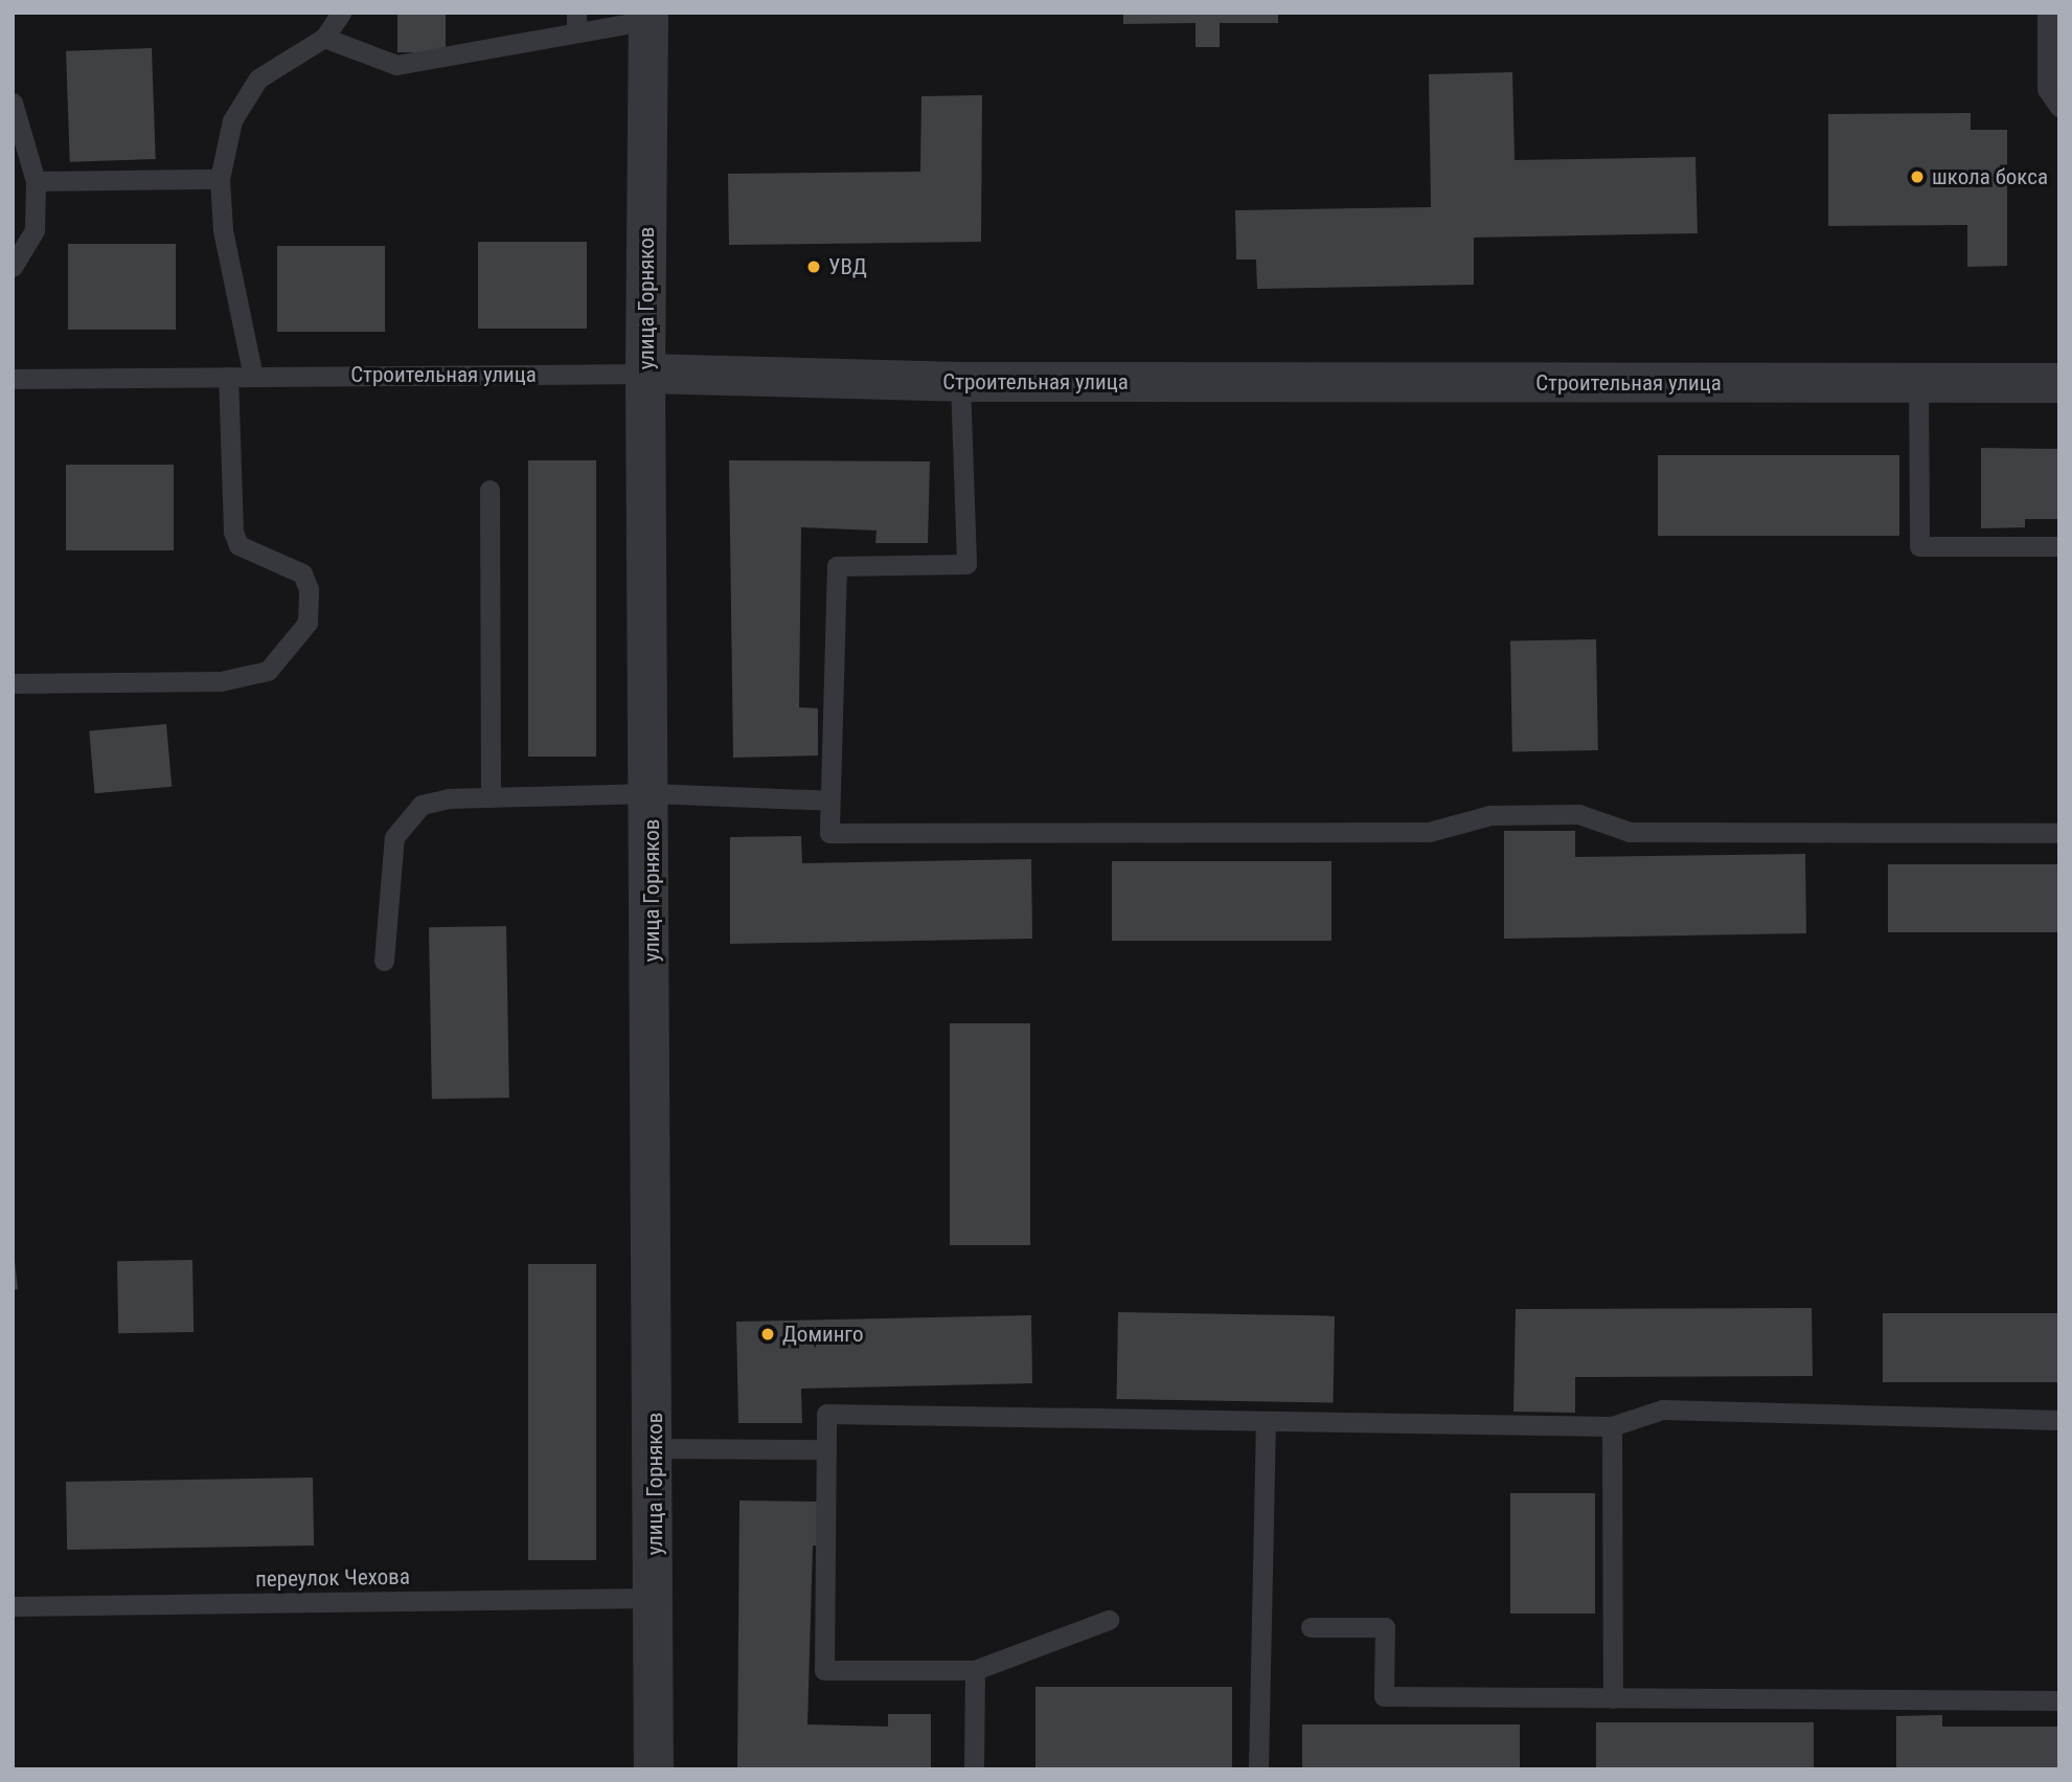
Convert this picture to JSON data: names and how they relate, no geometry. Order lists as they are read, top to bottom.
{
  "streets": {
    "street": ["улица Горняков", "Строительная улица"],
    "lane": ["переулок Чехова"]
  },
  "crossings": [
    ["улица Горняков", "Строительная улица"],
    ["улица Горняков", "переулок Чехова"]
  ],
  "places": ["школа бокса", "УВД", "Доминго"]
}
